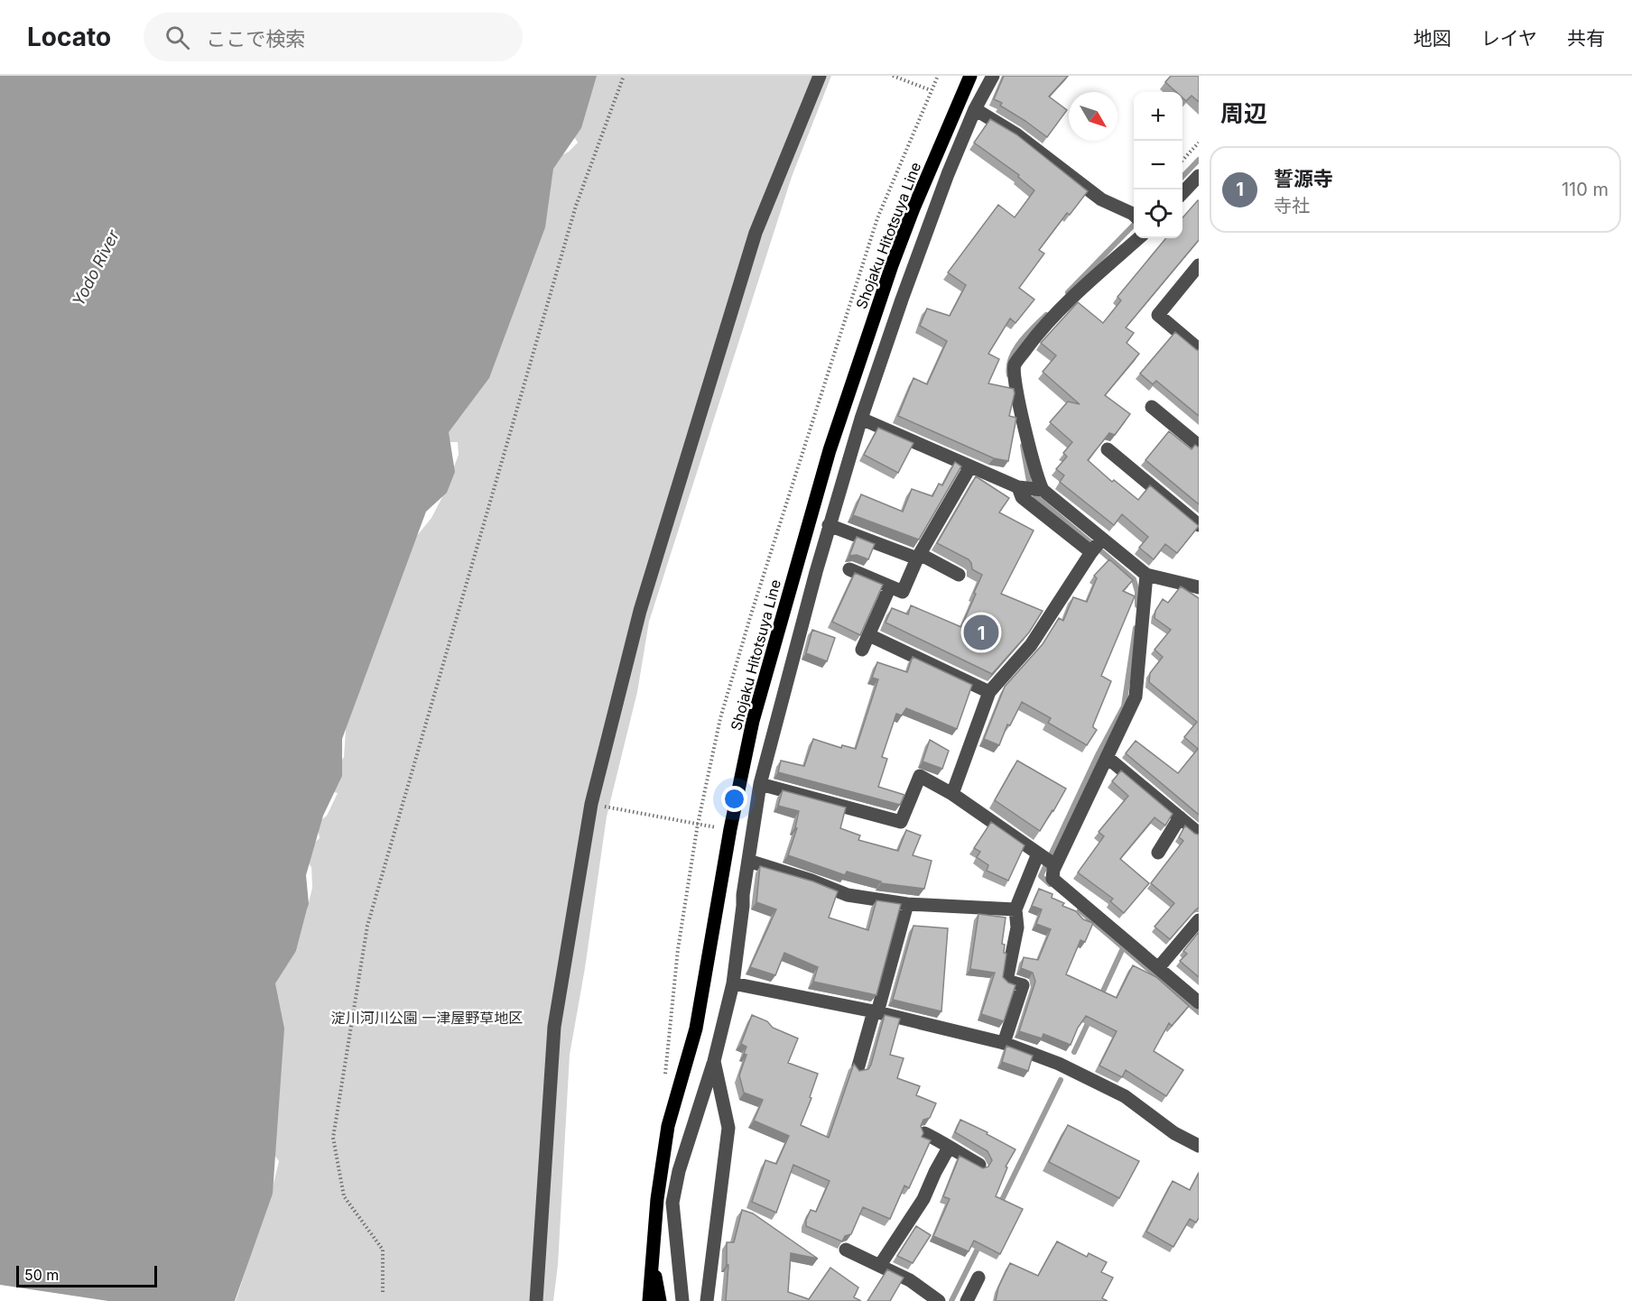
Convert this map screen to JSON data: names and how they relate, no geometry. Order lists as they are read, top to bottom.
{
  "streets": {
    "main road": ["Shojaku Hitotsuya Line"]
  },
  "water": ["Yodo River"],
  "parks": ["淀川河川公園 一津屋野草地区"],
  "scale_bar": "50 m",
  "north": "bottom right",
  "page": {
    "header": "Locato",
    "search": "ここで検索",
    "nav": ["地図", "レイヤ", "共有"],
    "heading": "周辺",
    "map_buttons": ["+", "−"],
    "list": [
      {
        "mark": "1",
        "name": "誓源寺",
        "note": "寺社",
        "value": "110 m"
      }
    ],
    "pins": "1",
    "scale": "50 m"
  }
}
